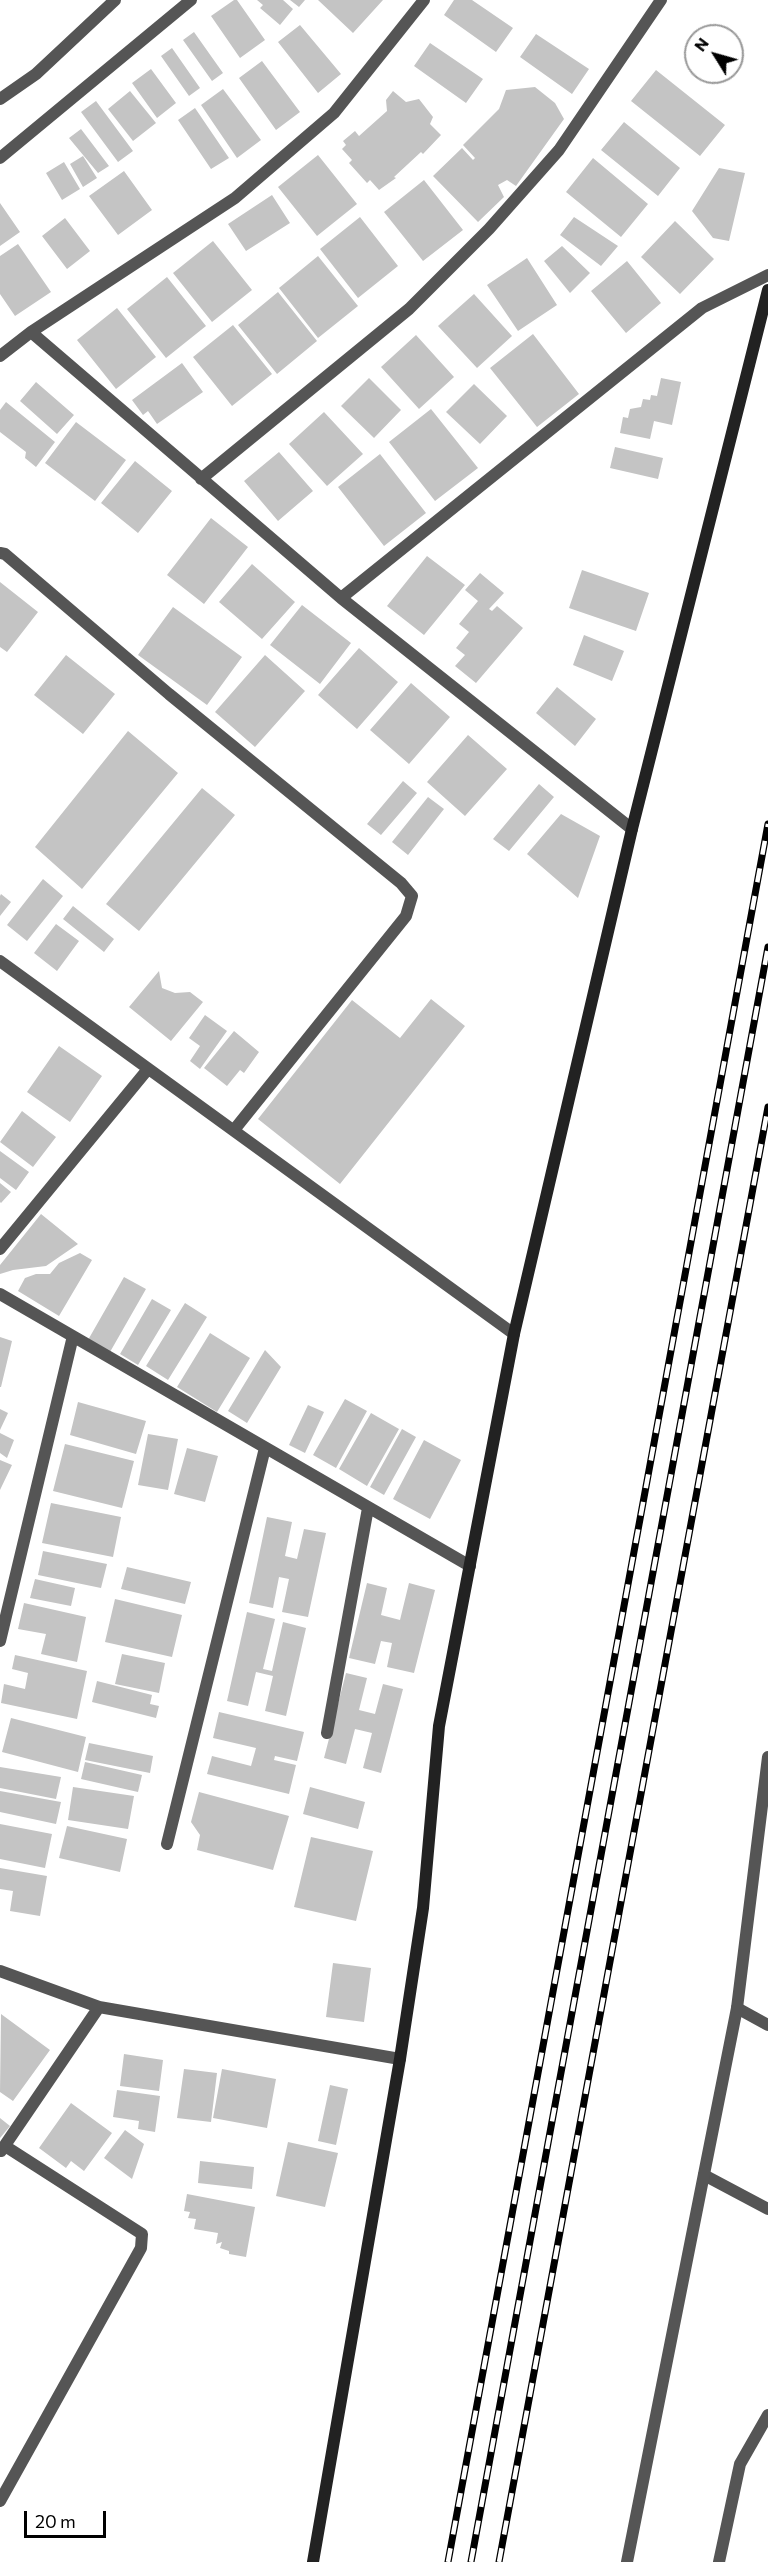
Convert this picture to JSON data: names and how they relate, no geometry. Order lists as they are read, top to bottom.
{
  "scale_bar": "20 m",
  "north": "top left"
}
